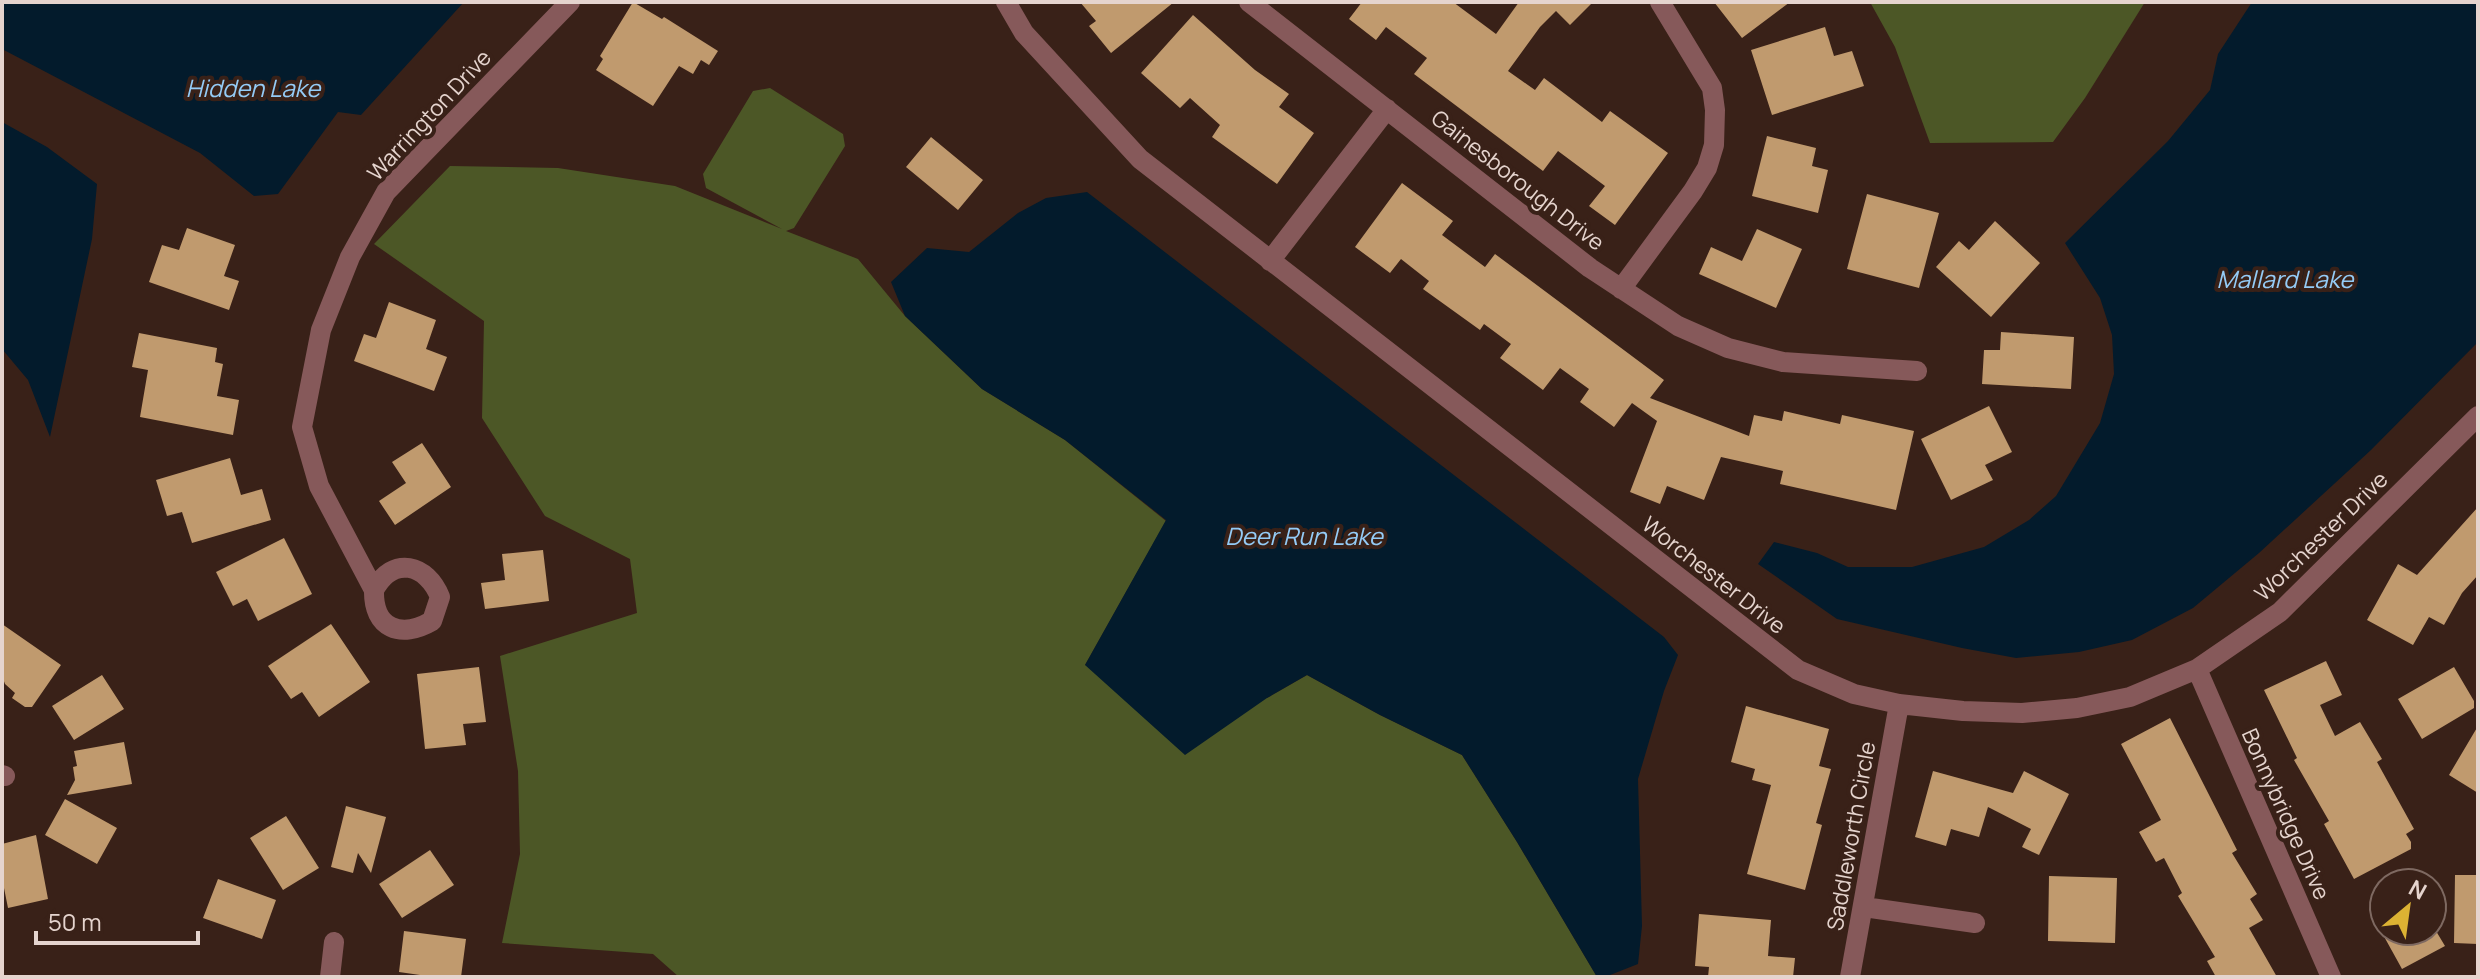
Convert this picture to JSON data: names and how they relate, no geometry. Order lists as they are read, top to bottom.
{
  "streets": {
    "street": [
      "Warrington Drive",
      "Gainesborough Drive",
      "Worchester Drive",
      "Bonnybridge Drive",
      "Saddleworth Circle"
    ]
  },
  "crossings": [
    ["Worchester Drive", "Bonnybridge Drive"],
    ["Worchester Drive", "Saddleworth Circle"]
  ],
  "water": ["Hidden Lake", "Mallard Lake", "Deer Run Lake"],
  "scale_bar": "50 m",
  "north": "top right"
}
